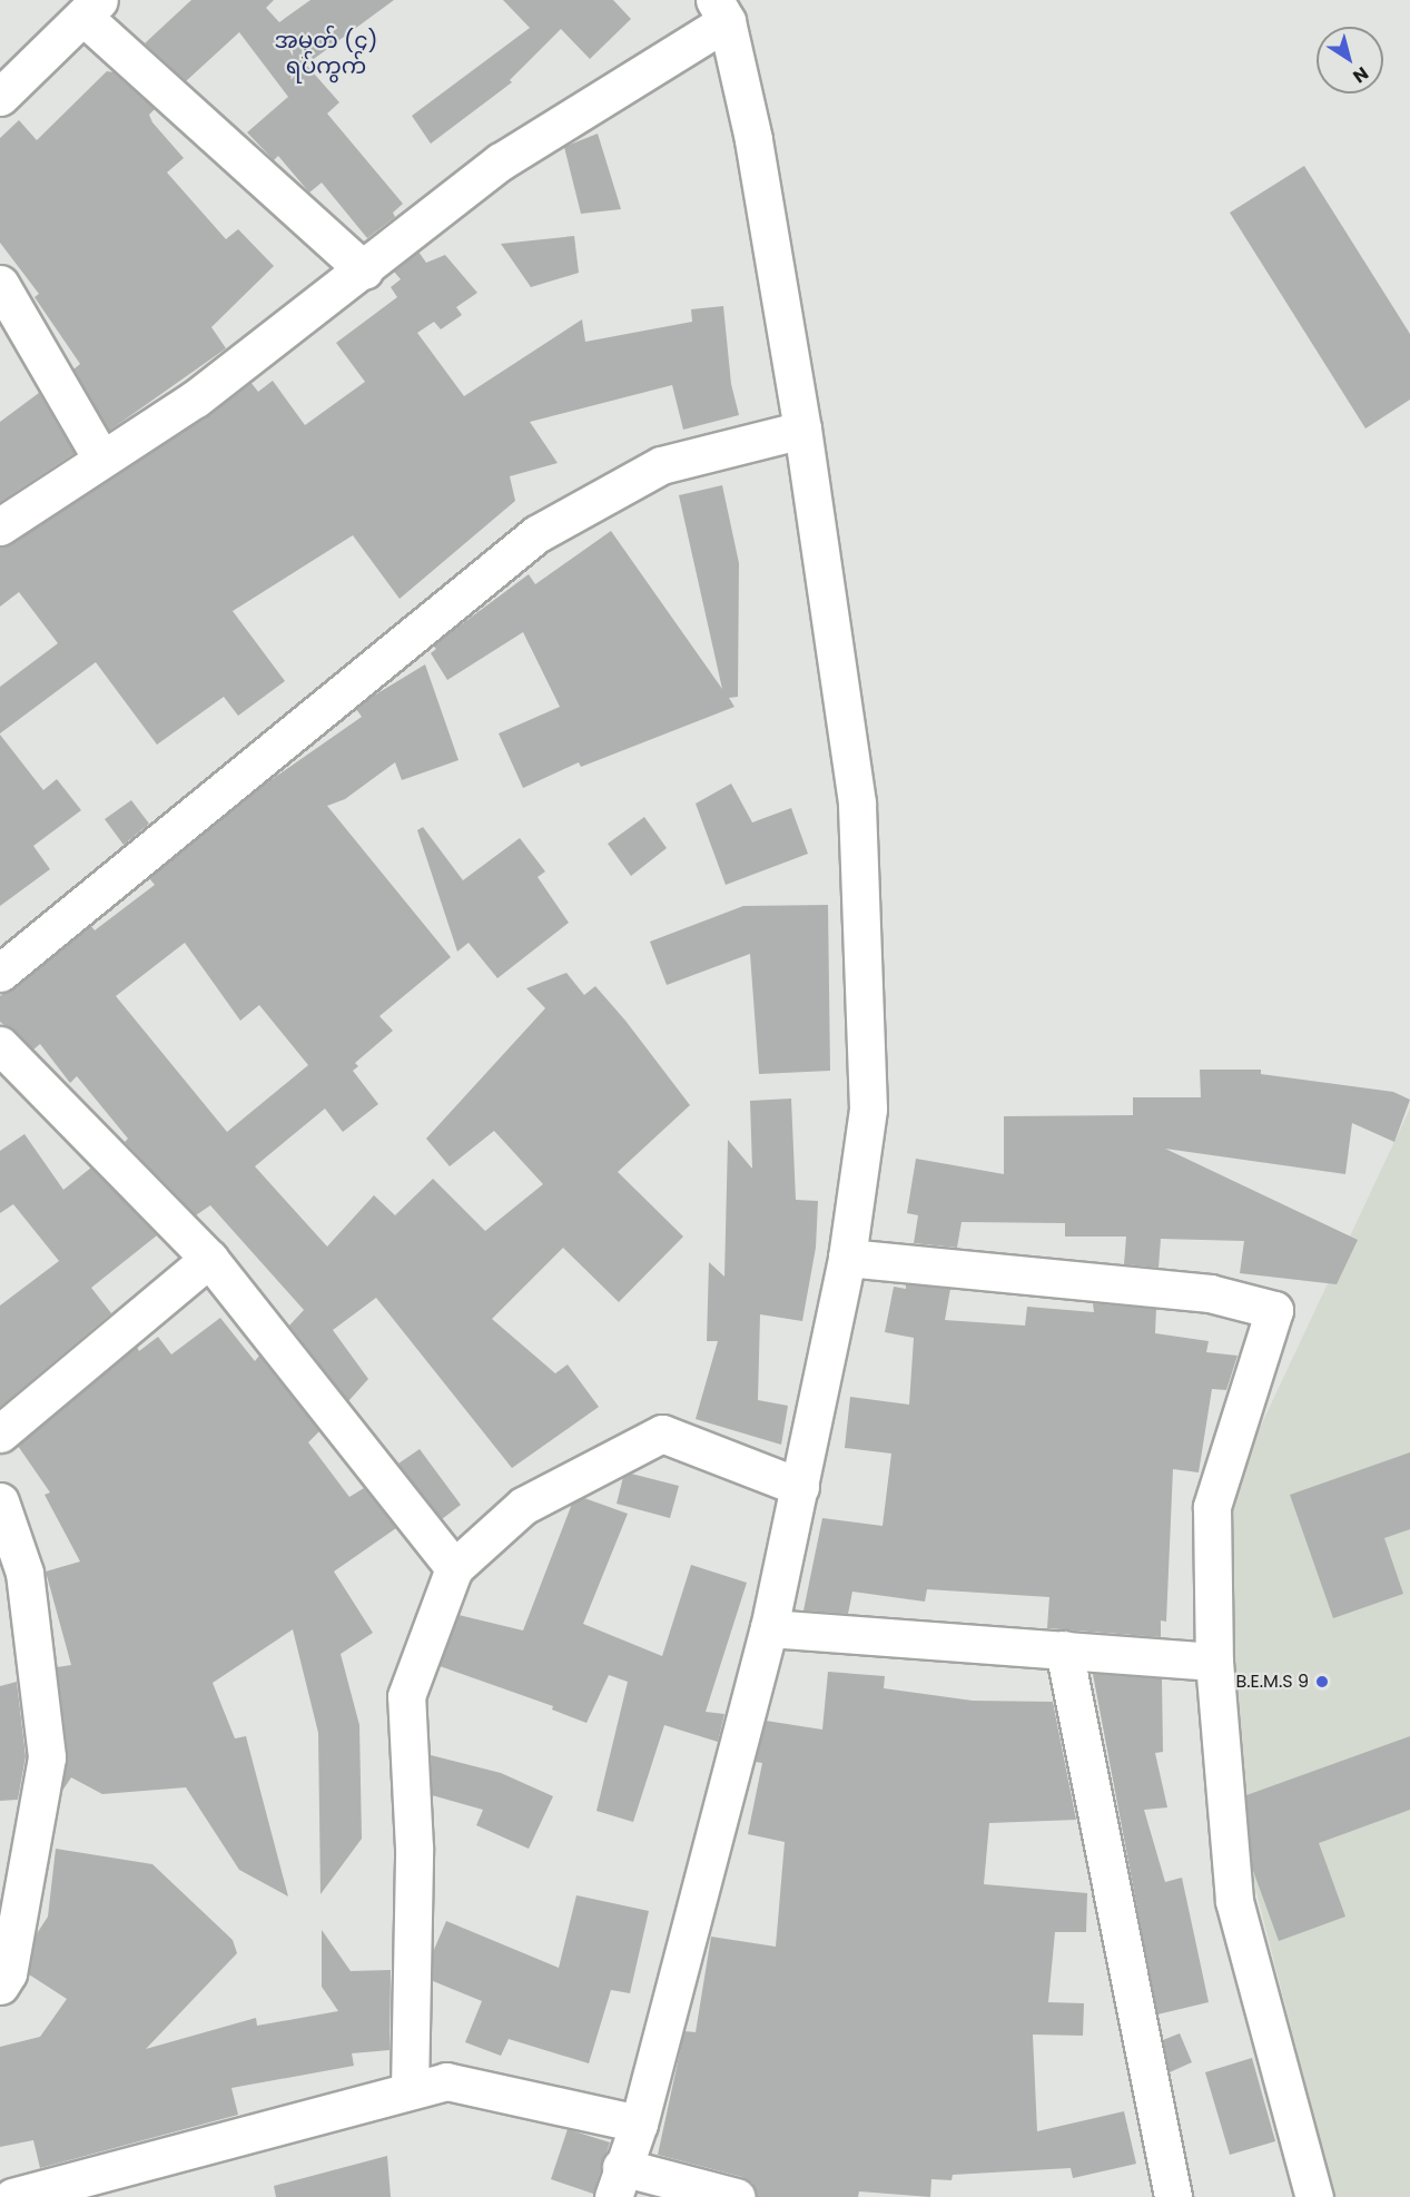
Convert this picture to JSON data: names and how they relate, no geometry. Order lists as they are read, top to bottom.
{
  "districts": ["အမှတ် (၄) ရပ်ကွက်"],
  "places": ["B.E.M.S 9"],
  "north": "bottom right"
}
